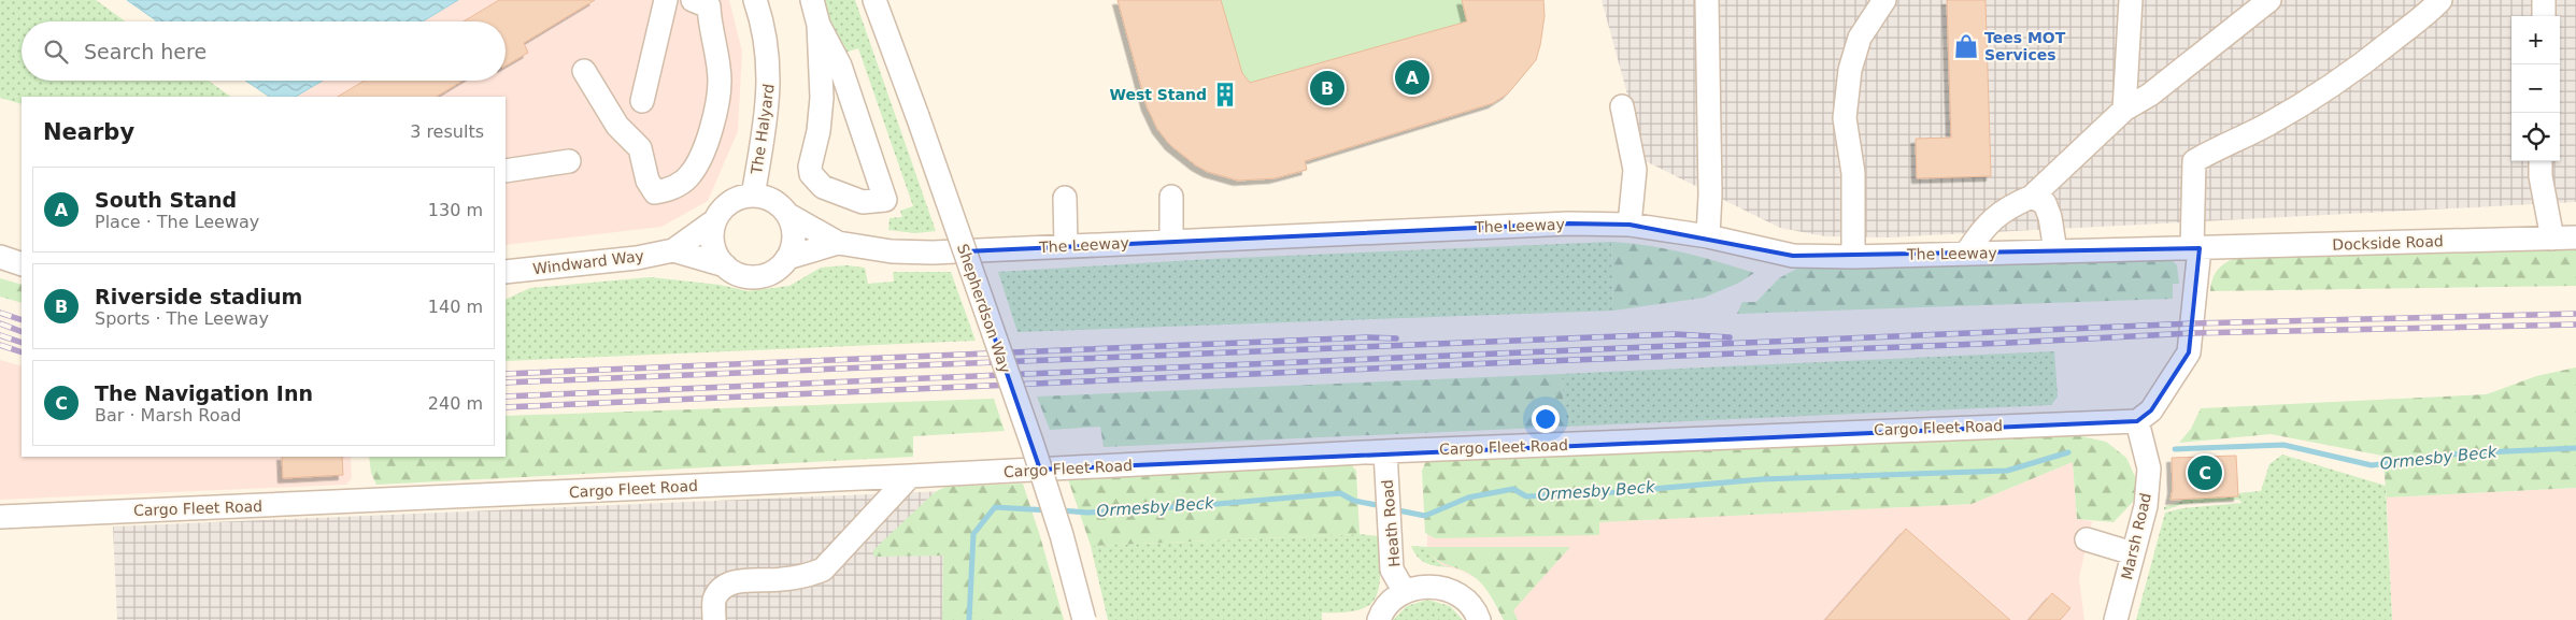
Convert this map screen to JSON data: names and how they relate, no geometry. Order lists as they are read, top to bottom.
{
  "streets": {
    "street": [
      "The Halyard",
      "The Leeway",
      "Dockside Road",
      "Windward Way",
      "Shepherdson Way",
      "Cargo Fleet Road",
      "Heath Road",
      "Marsh Road"
    ]
  },
  "crossings": [
    ["The Halyard", "The Leeway"],
    ["The Halyard", "Windward Way"],
    ["The Leeway", "Dockside Road"],
    ["The Leeway", "Windward Way"],
    ["Cargo Fleet Road", "Heath Road"],
    ["Cargo Fleet Road", "Marsh Road"]
  ],
  "water": ["Ormesby Beck"],
  "places": {
    "shop": ["Tees MOT Services"],
    "building": ["West Stand"]
  },
  "page": {
    "map_buttons": ["+", "−"],
    "search": "Search here",
    "pins": ["A", "B", "C"],
    "heading": ["Nearby", "3 results"],
    "list": [
      {
        "mark": "A",
        "name": "South Stand",
        "note": "Place · The Leeway",
        "value": "130 m"
      },
      {
        "mark": "B",
        "name": "Riverside stadium",
        "note": "Sports · The Leeway",
        "value": "140 m"
      },
      {
        "mark": "C",
        "name": "The Navigation Inn",
        "note": "Bar · Marsh Road",
        "value": "240 m"
      }
    ]
  }
}
